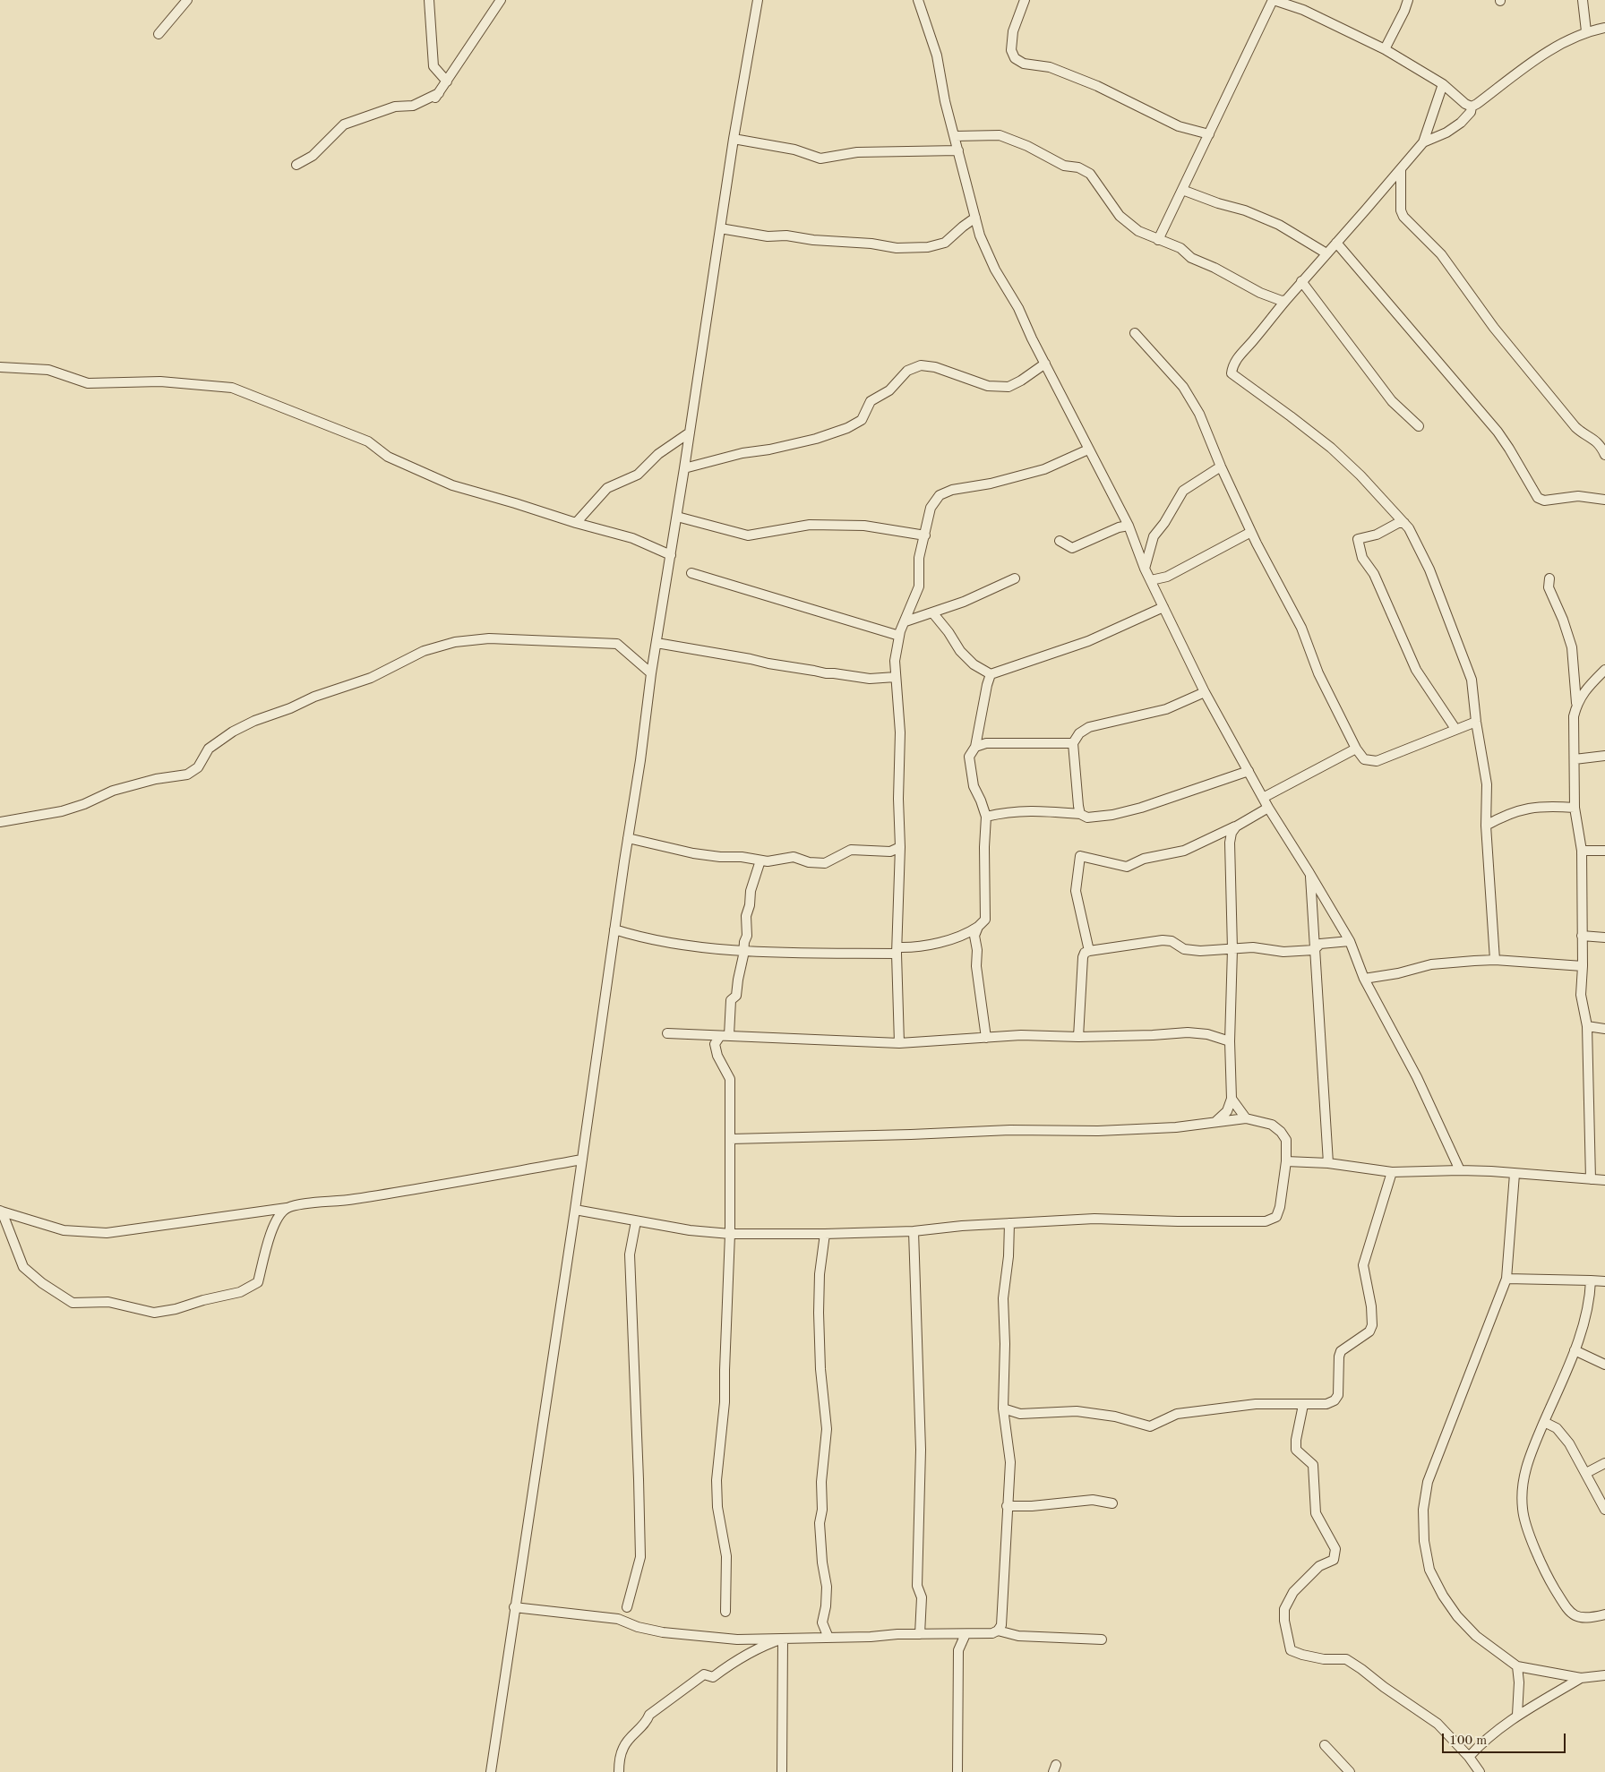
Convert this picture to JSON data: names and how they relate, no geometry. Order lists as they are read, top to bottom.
{
  "scale_bar": "100 m"
}
